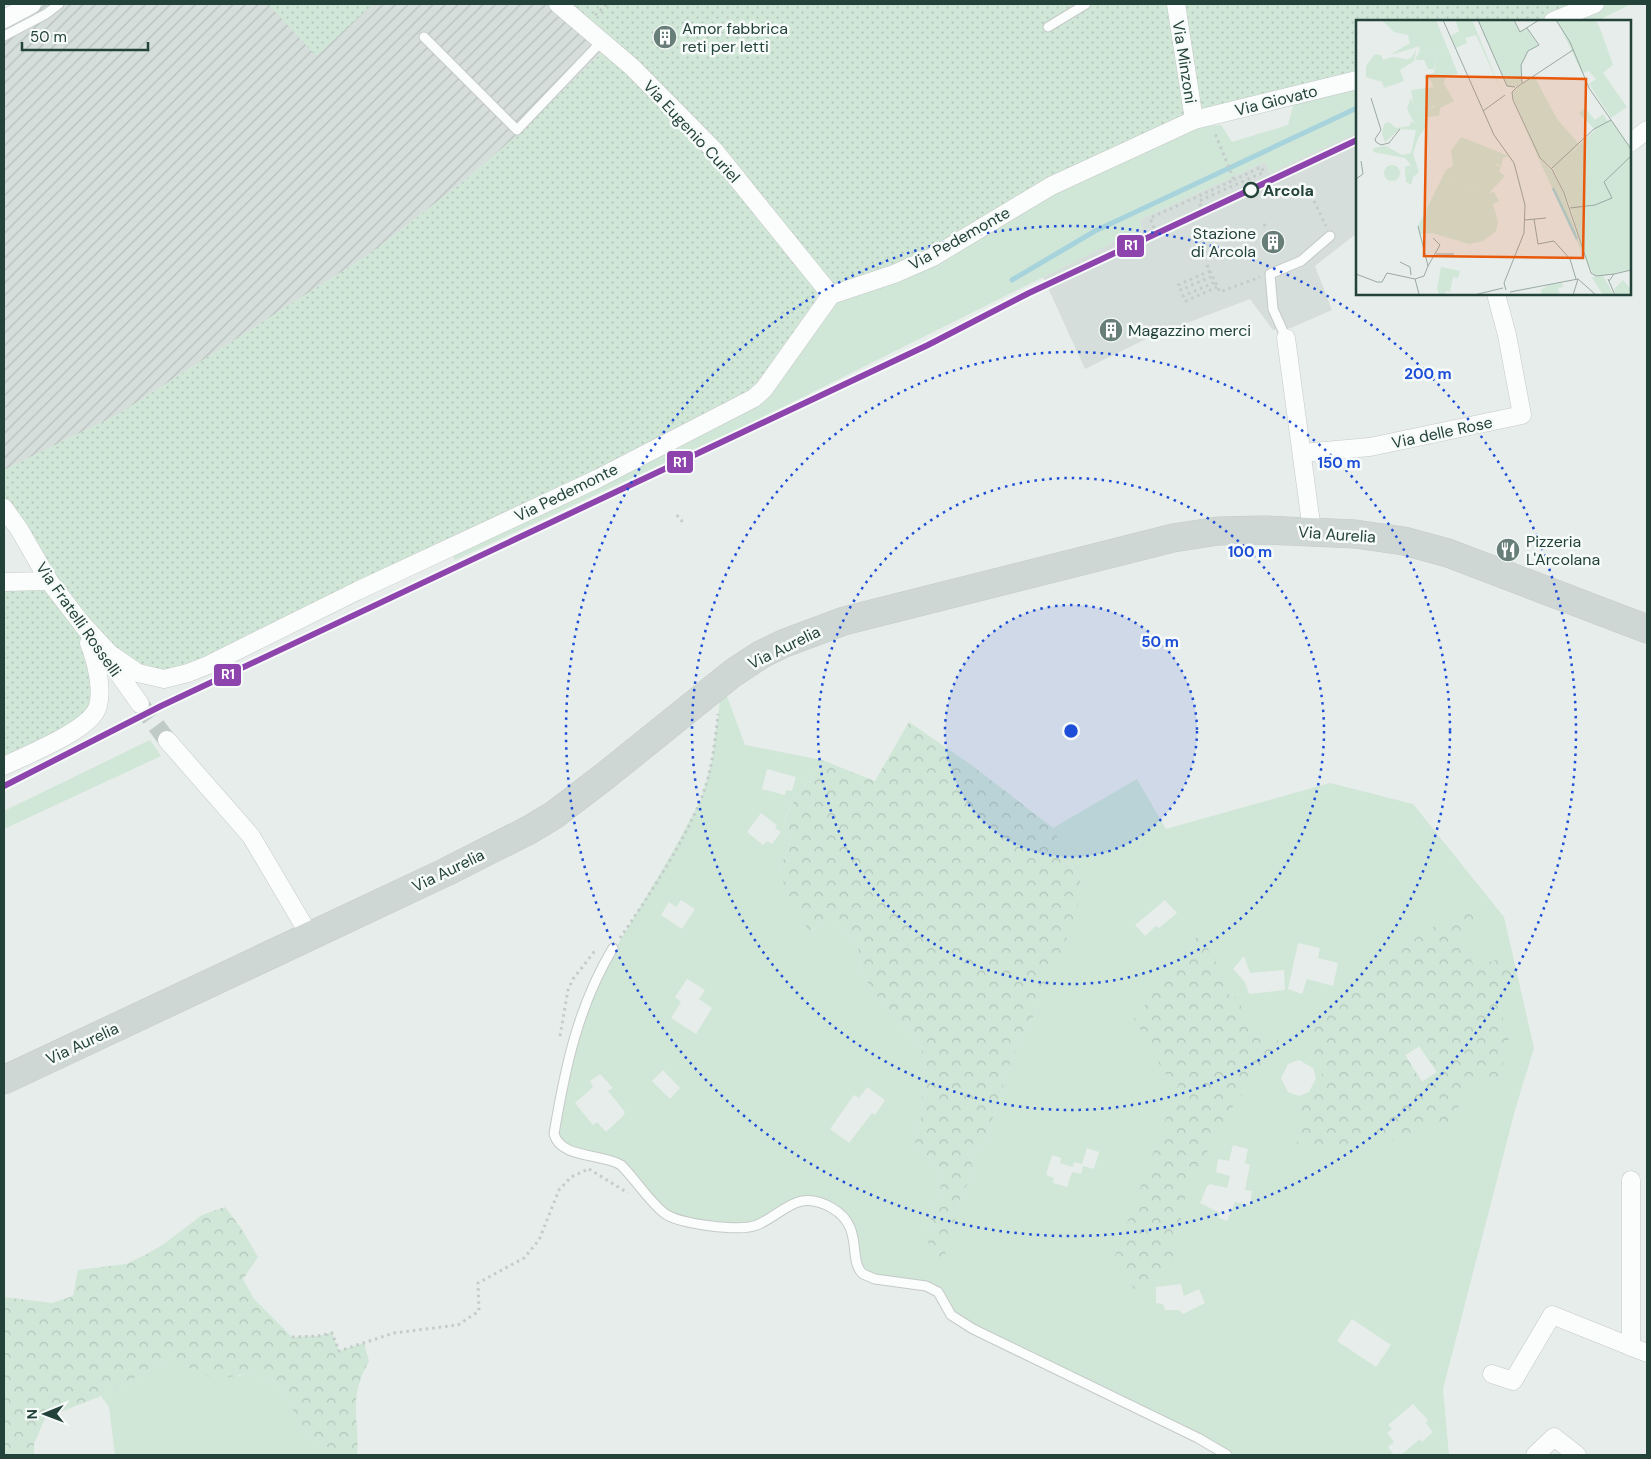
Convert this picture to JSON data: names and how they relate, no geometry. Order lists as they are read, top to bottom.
{
  "streets": {
    "main road": ["Via Aurelia"],
    "street": [
      "Via Minzoni",
      "Via Giovato",
      "Via Eugenio Curiel",
      "Via Pedemonte",
      "Via delle Rose",
      "Via Fratelli Rosselli"
    ]
  },
  "crossings": [
    ["Via Minzoni", "Via Giovato"],
    ["Via Minzoni", "Via Pedemonte"],
    ["Via Giovato", "Via Pedemonte"],
    ["Via Eugenio Curiel", "Via Pedemonte"],
    ["Via Pedemonte", "Via Fratelli Rosselli"]
  ],
  "places": {
    "building": ["Amor fabbrica reti per letti", "Stazione di Arcola", "Magazzino merci"],
    "other": ["Arcola"],
    "restaurant": ["Pizzeria L'Arcolana"]
  },
  "lines": ["transit line R1"],
  "scale_bar": "50 m",
  "north": "left",
  "rings": [
    "200 m",
    "150 m",
    "100 m",
    "50 m"
  ]
}
